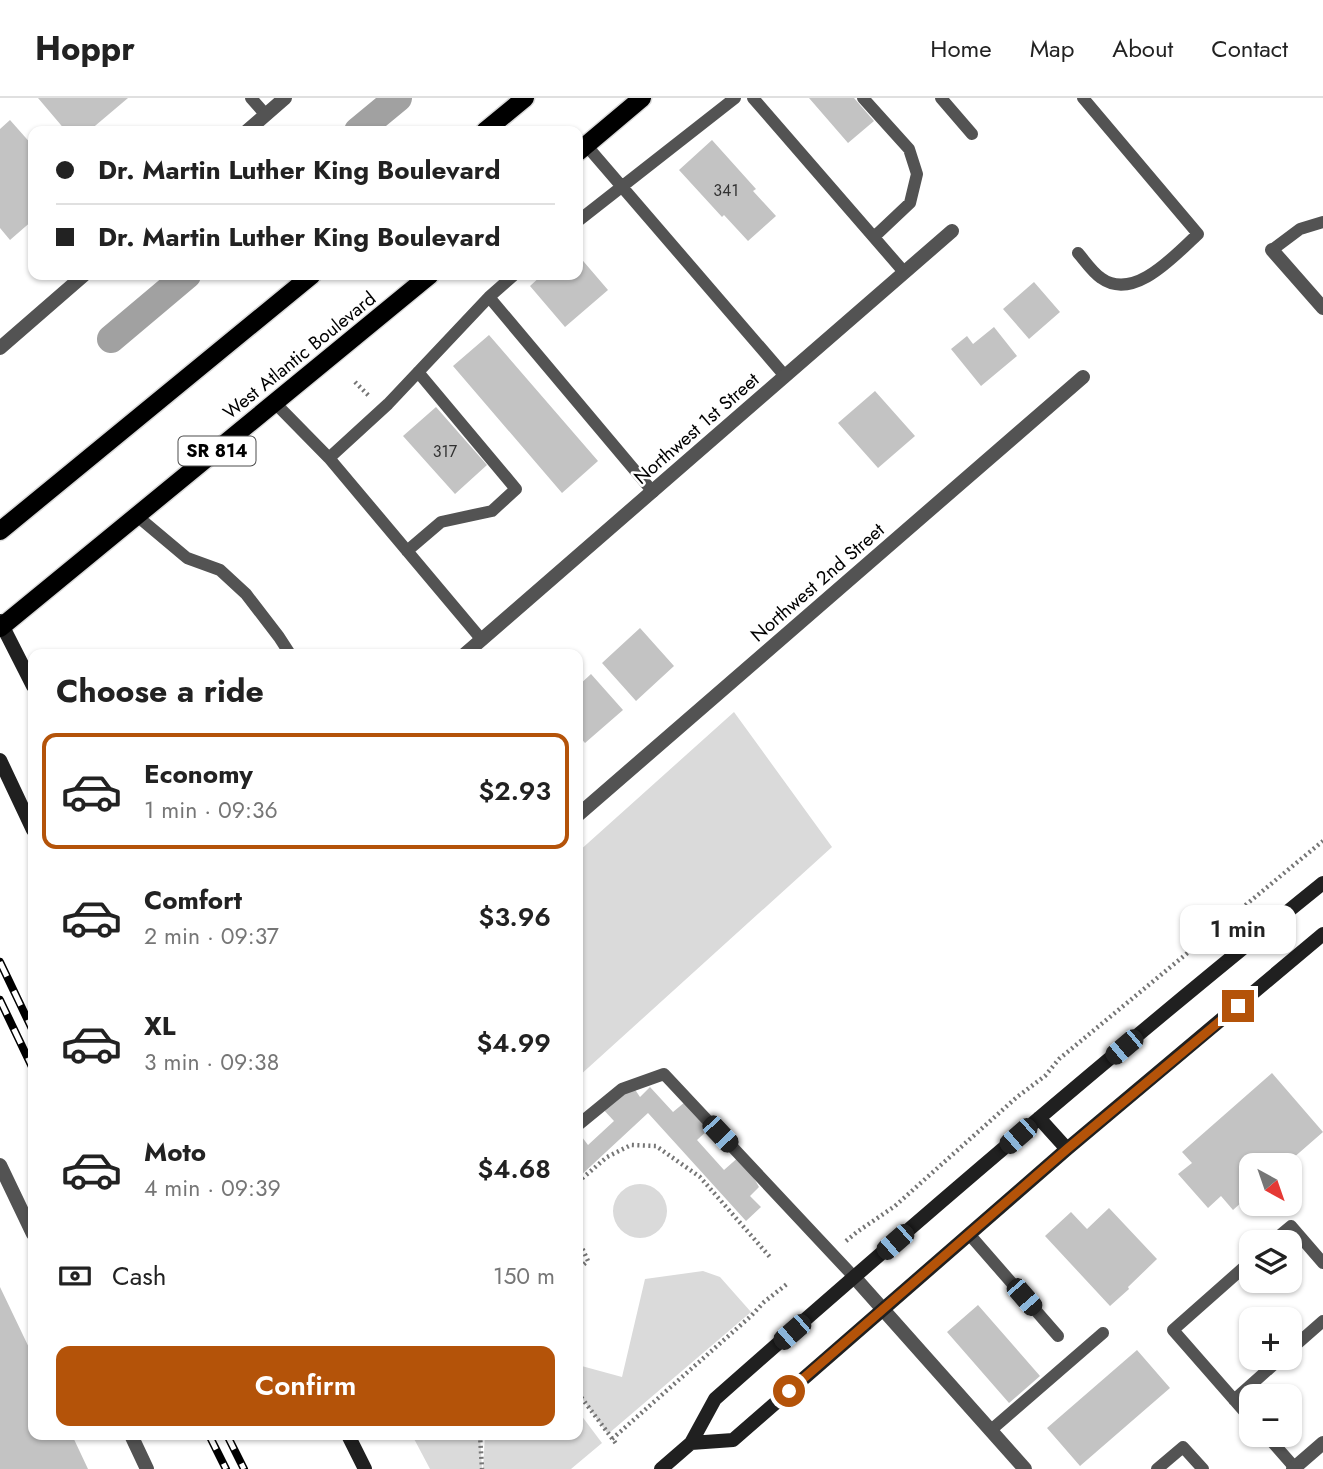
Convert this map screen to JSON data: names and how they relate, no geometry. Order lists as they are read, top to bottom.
{
  "streets": {
    "main road": ["West Atlantic Boulevard", "SR 814"],
    "street": ["Northwest 1st Street", "Northwest 2nd Street"]
  },
  "house_numbers": ["341", "317"],
  "north": "bottom right",
  "page": {
    "header": "Hoppr",
    "nav": [
      "Home",
      "Map",
      "About",
      "Contact"
    ],
    "banner": ["Dr. Martin Luther King Boulevard", "Dr. Martin Luther King Boulevard"],
    "heading": "Choose a ride",
    "list": [
      {
        "name": "Economy",
        "note": "1 min · 09:36",
        "value": "$2.93"
      },
      {
        "name": "Comfort",
        "note": "2 min · 09:37",
        "value": "$3.96"
      },
      {
        "name": "XL",
        "note": "3 min · 09:38",
        "value": "$4.99"
      },
      {
        "name": "Moto",
        "note": "4 min · 09:39",
        "value": "$4.68"
      }
    ],
    "bubble": "1 min",
    "map_buttons": ["+", "−"],
    "pay": ["Cash", "150 m"],
    "buttons": "Confirm"
  }
}
